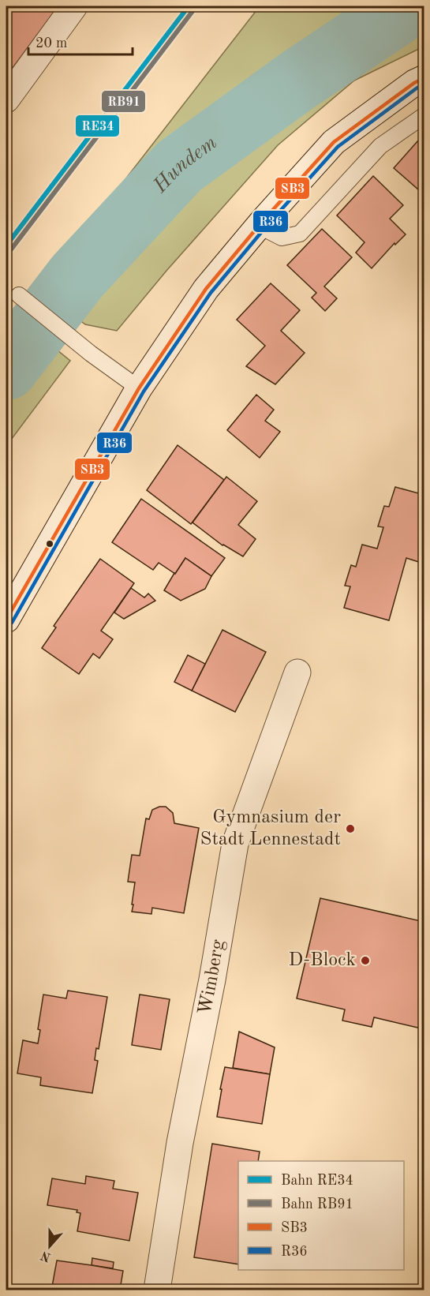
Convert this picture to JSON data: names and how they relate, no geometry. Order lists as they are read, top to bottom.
{
  "streets": {
    "street": ["Wimberg"]
  },
  "water": ["Hundem"],
  "places": ["Gymnasium der Stadt Lennestadt", "D-Block"],
  "lines": [
    "rail line RE34",
    "rail line RB91",
    "transit line SB3",
    "transit line R36"
  ],
  "legend": [
    "Bahn RE34",
    "Bahn RB91",
    "SB3",
    "R36"
  ],
  "scale_bar": "20 m",
  "north": "bottom"
}
